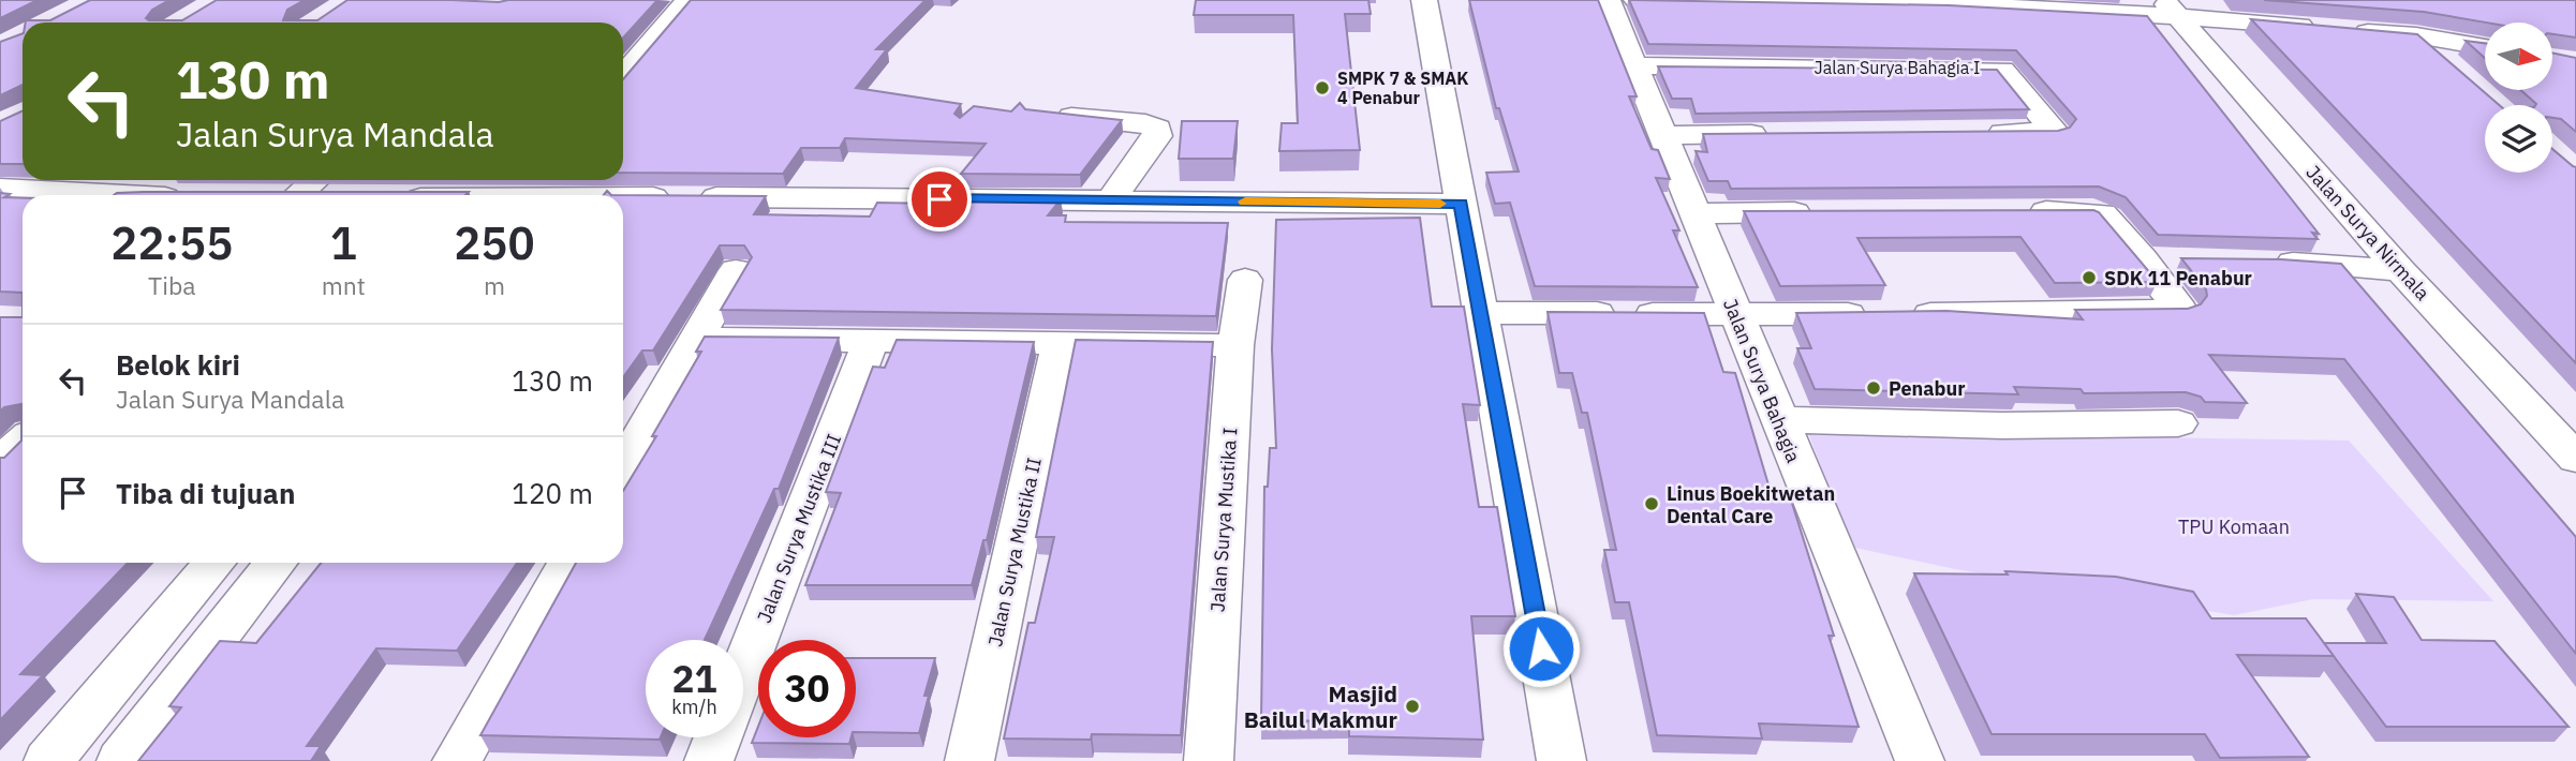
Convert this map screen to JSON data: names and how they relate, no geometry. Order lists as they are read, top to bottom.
{
  "streets": {
    "street": [
      "Jalan Surya Bahagia I",
      "Jalan Surya Nirmala",
      "Jalan Surya Bahagia",
      "Jalan Surya Mustika I",
      "Jalan Surya Mustika III",
      "Jalan Surya Mustika II"
    ]
  },
  "crossings": [
    ["Jalan Surya Bahagia I", "Jalan Surya Bahagia"]
  ],
  "parks": ["TPU Komaan"],
  "places": [
    "SMPK 7 & SMAK 4 Penabur",
    "SDK 11 Penabur",
    "Penabur",
    "Linus Boekitwetan Dental Care",
    "Masjid Bailul Makmur"
  ],
  "north": "right",
  "page": {
    "turn": ["130 m", "Jalan Surya Mandala"],
    "eta": [
      "22:55",
      "Tiba",
      "1",
      "mnt",
      "250",
      "m"
    ],
    "list": [
      {
        "name": "Belok kiri",
        "note": "Jalan Surya Mandala",
        "value": "130 m"
      },
      {
        "name": "Tiba di tujuan",
        "value": "120 m"
      }
    ],
    "speed": "21 km/h",
    "limit": "30"
  }
}
